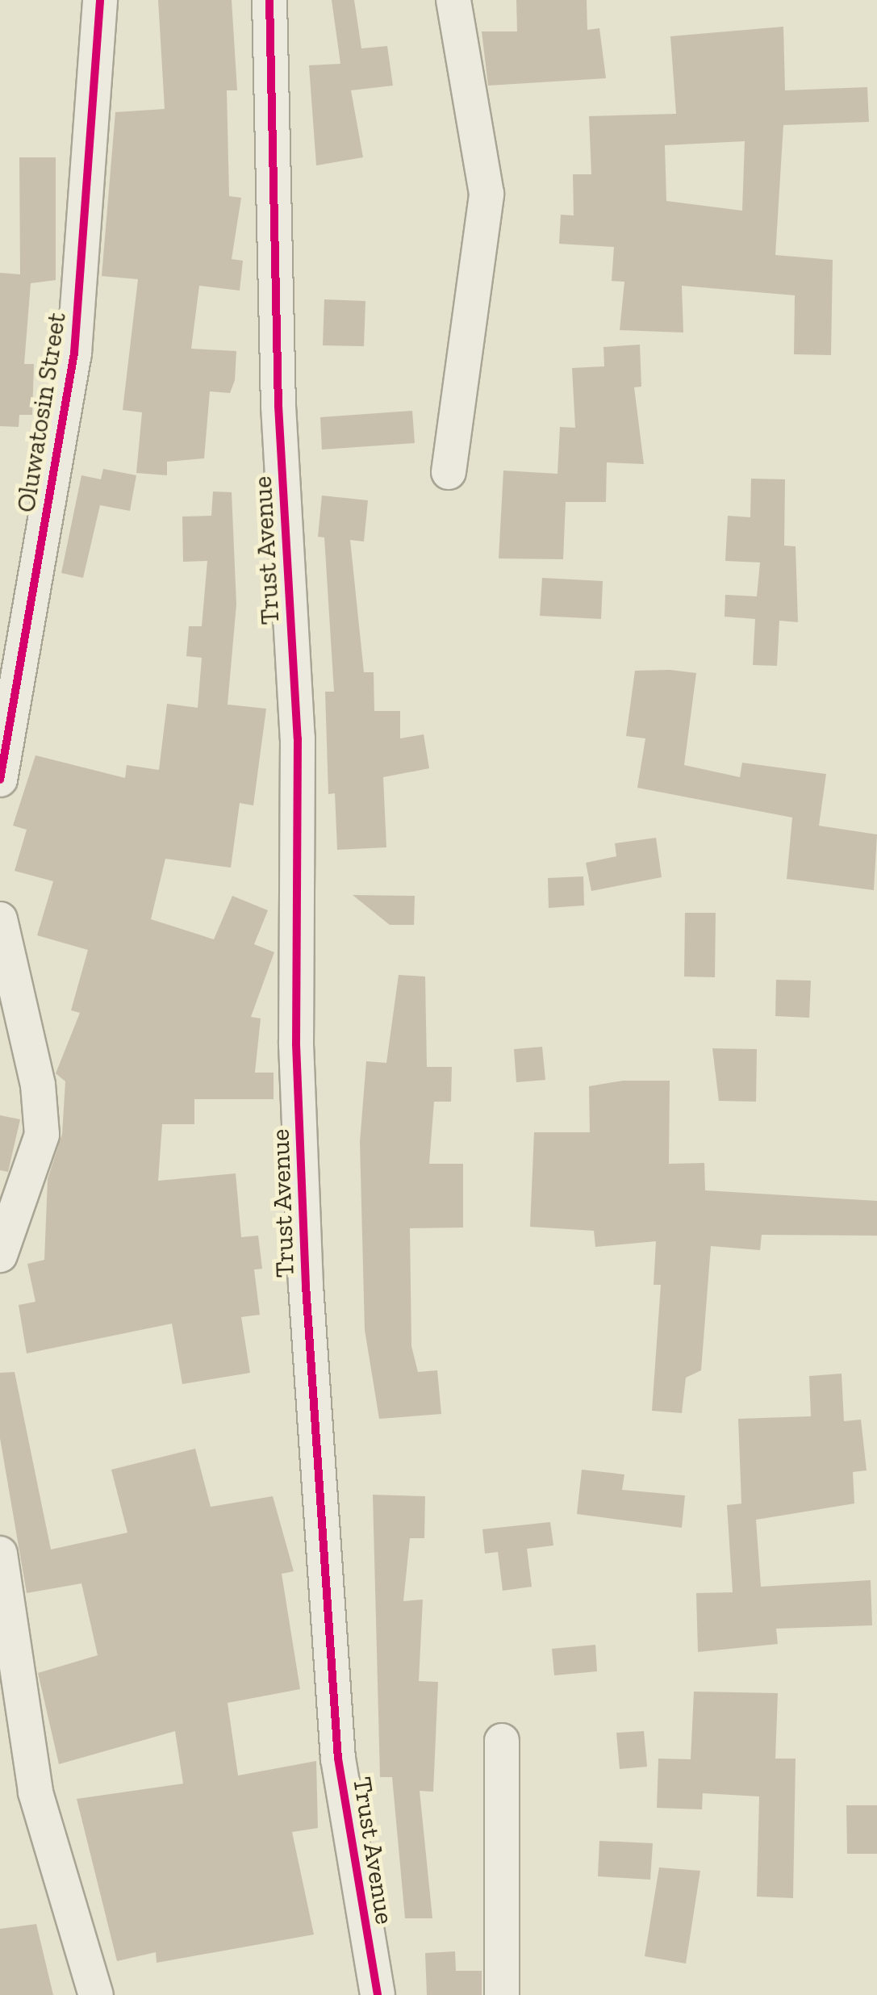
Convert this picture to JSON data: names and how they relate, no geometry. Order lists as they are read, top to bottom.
{
  "streets": {
    "street": ["Oluwatosin Street", "Trust Avenue"]
  }
}
